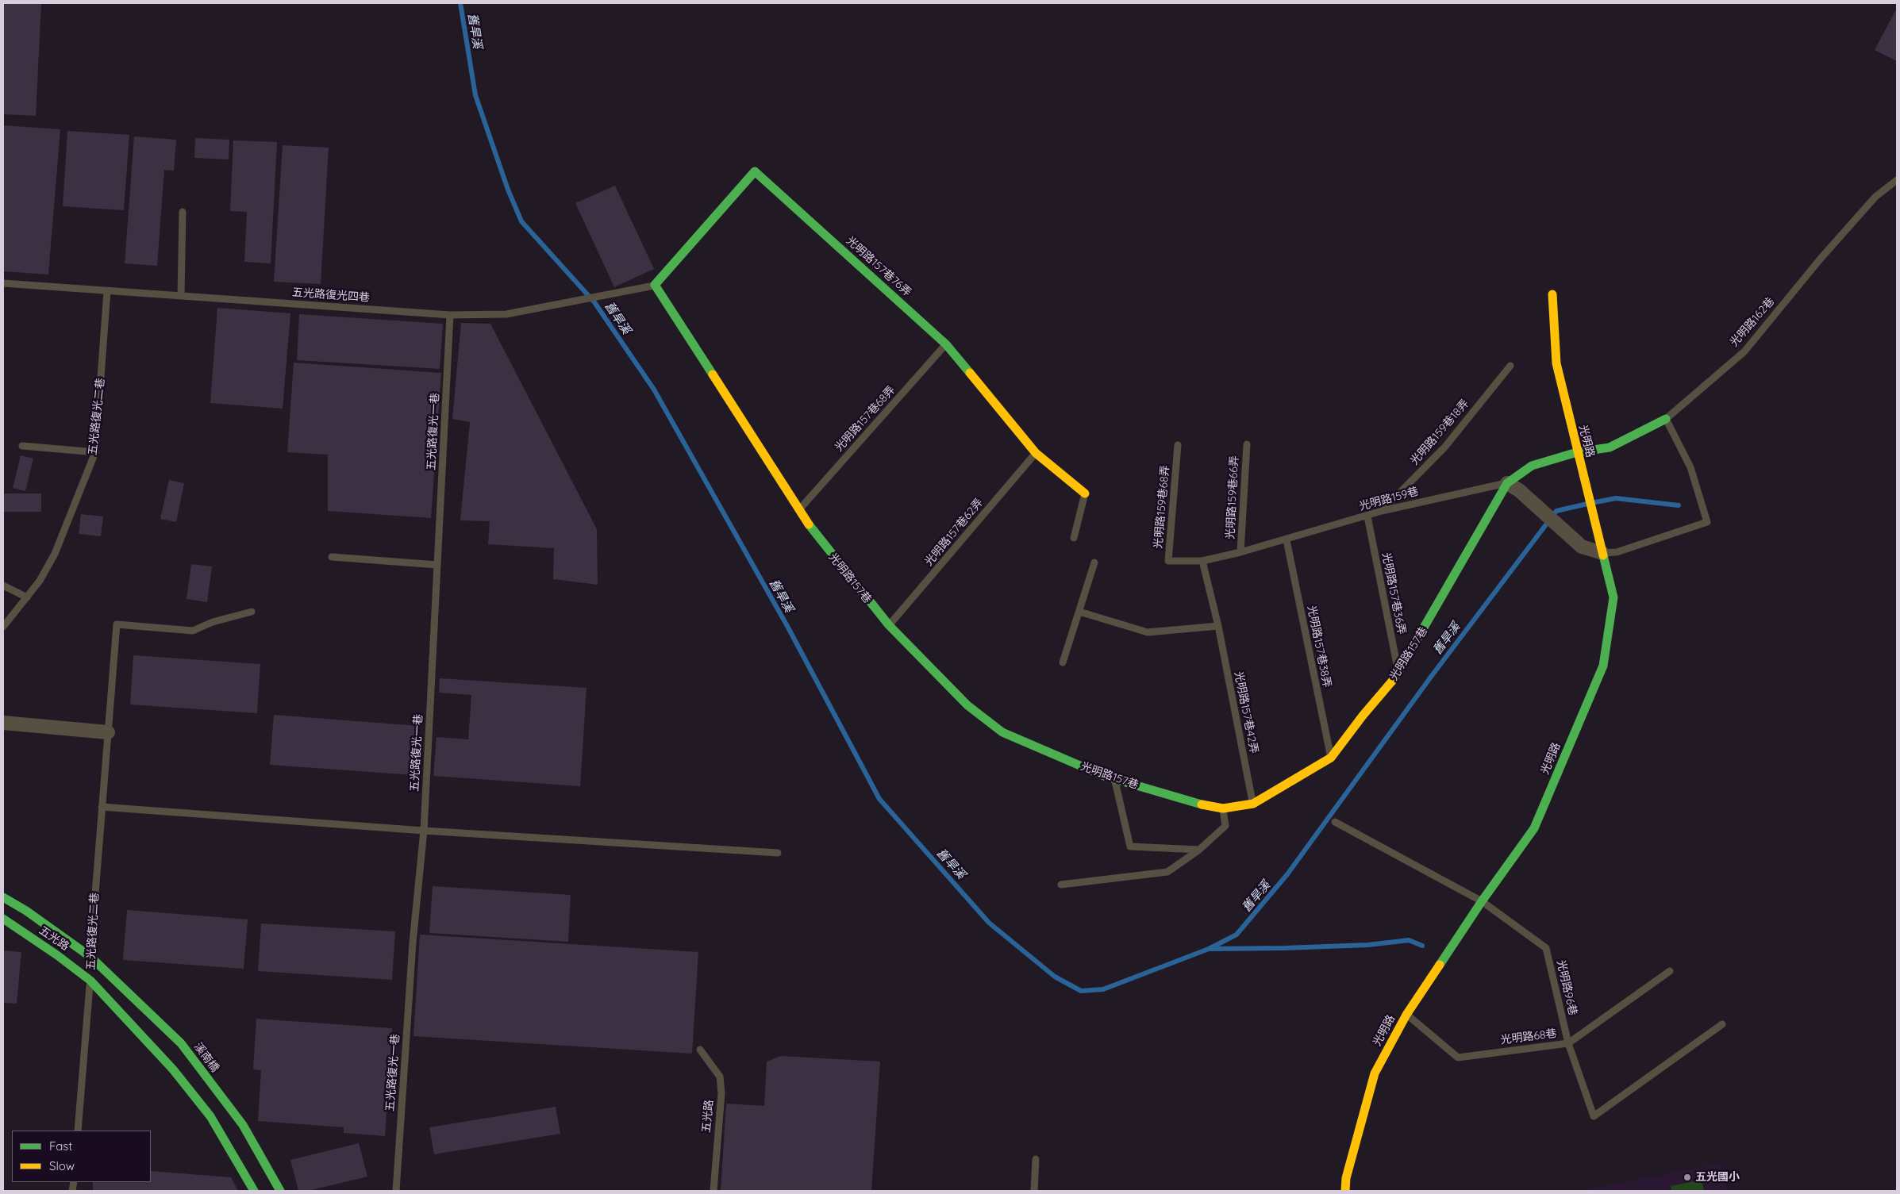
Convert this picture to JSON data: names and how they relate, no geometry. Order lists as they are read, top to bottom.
{
  "streets": {
    "street": [
      "光明路157巷76弄",
      "光明路162巷",
      "光明路",
      "光明路159巷",
      "光明路157巷",
      "五光路",
      "溪南橋"
    ],
    "lane": [
      "五光路復光四巷",
      "五光路復光二巷",
      "光明路157巷68弄",
      "五光路復光一巷",
      "光明路159巷18弄",
      "光明路159巷66弄",
      "光明路159巷68弄",
      "光明路157巷62弄",
      "光明路157巷36弄",
      "光明路157巷38弄",
      "光明路157巷42弄",
      "光明路96巷",
      "光明路68巷"
    ]
  },
  "crossings": [
    ["光明路157巷76弄", "五光路復光四巷"],
    ["光明路157巷76弄", "光明路157巷68弄"],
    ["光明路157巷76弄", "光明路157巷62弄"],
    ["光明路157巷76弄", "光明路157巷"],
    ["五光路復光四巷", "五光路復光二巷"],
    ["五光路復光四巷", "五光路復光一巷"],
    ["五光路復光四巷", "光明路157巷"],
    ["光明路162巷", "光明路"],
    ["光明路162巷", "光明路159巷"],
    ["五光路復光二巷", "五光路"],
    ["五光路復光二巷", "溪南橋"],
    ["光明路157巷68弄", "光明路157巷"],
    ["光明路159巷18弄", "光明路159巷"],
    ["光明路", "光明路159巷"],
    ["光明路", "光明路96巷"],
    ["光明路", "光明路68巷"],
    ["光明路159巷66弄", "光明路159巷"],
    ["光明路159巷", "光明路159巷68弄"],
    ["光明路159巷", "光明路157巷"],
    ["光明路159巷", "光明路157巷36弄"],
    ["光明路159巷", "光明路157巷38弄"],
    ["光明路159巷", "光明路157巷42弄"],
    ["光明路159巷68弄", "光明路157巷42弄"],
    ["光明路157巷62弄", "光明路157巷"],
    ["光明路157巷", "光明路157巷36弄"],
    ["光明路157巷", "光明路157巷38弄"],
    ["光明路157巷", "光明路157巷42弄"],
    ["五光路", "溪南橋"],
    ["光明路96巷", "光明路68巷"]
  ],
  "water": ["舊旱溪"],
  "places": ["五光國小"],
  "legend": ["Fast", "Slow"]
}
